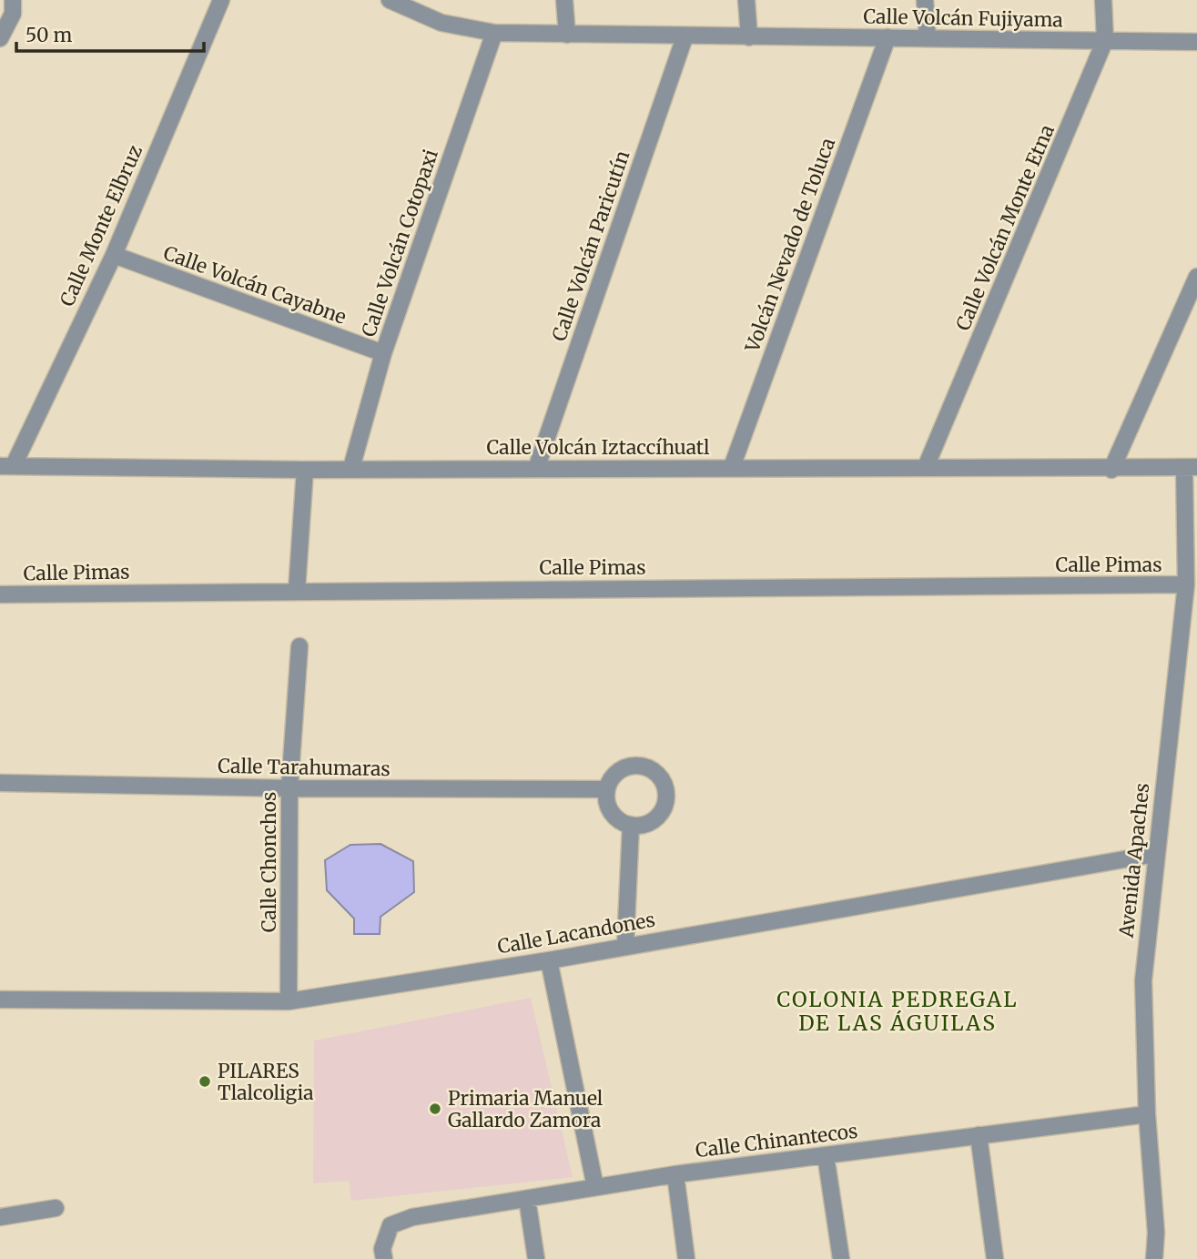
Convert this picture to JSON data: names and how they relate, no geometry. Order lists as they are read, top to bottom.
{
  "streets": {
    "street": [
      "Calle Volcán Fujiyama",
      "Calle Monte Elbruz",
      "Calle Volcán Monte Etna",
      "Calle Volcán Cotopaxi",
      "Volcán Nevado de Toluca",
      "Calle Volcán Paricutín",
      "Calle Volcán Cayabne",
      "Calle Volcán Iztaccíhuatl",
      "Calle Pimas",
      "Calle Tarahumaras",
      "Avenida Apaches",
      "Calle Chonchos",
      "Calle Lacandones",
      "Calle Chinantecos"
    ]
  },
  "crossings": [
    ["Calle Volcán Fujiyama", "Calle Volcán Monte Etna"],
    ["Calle Volcán Fujiyama", "Calle Volcán Cotopaxi"],
    ["Calle Volcán Fujiyama", "Volcán Nevado de Toluca"],
    ["Calle Volcán Fujiyama", "Calle Volcán Paricutín"],
    ["Calle Monte Elbruz", "Calle Volcán Cayabne"],
    ["Calle Monte Elbruz", "Calle Volcán Iztaccíhuatl"],
    ["Calle Volcán Monte Etna", "Calle Volcán Iztaccíhuatl"],
    ["Calle Volcán Cotopaxi", "Calle Volcán Cayabne"],
    ["Calle Volcán Cotopaxi", "Calle Volcán Iztaccíhuatl"],
    ["Volcán Nevado de Toluca", "Calle Volcán Iztaccíhuatl"],
    ["Calle Volcán Paricutín", "Calle Volcán Iztaccíhuatl"],
    ["Calle Volcán Iztaccíhuatl", "Avenida Apaches"],
    ["Calle Pimas", "Avenida Apaches"],
    ["Calle Tarahumaras", "Calle Chonchos"],
    ["Avenida Apaches", "Calle Lacandones"],
    ["Avenida Apaches", "Calle Chinantecos"],
    ["Calle Chonchos", "Calle Lacandones"]
  ],
  "districts": ["COLONIA PEDREGAL DE LAS ÁGUILAS"],
  "places": ["PILARES Tlalcoligia", "Primaria Manuel Gallardo Zamora"],
  "scale_bar": "50 m"
}
